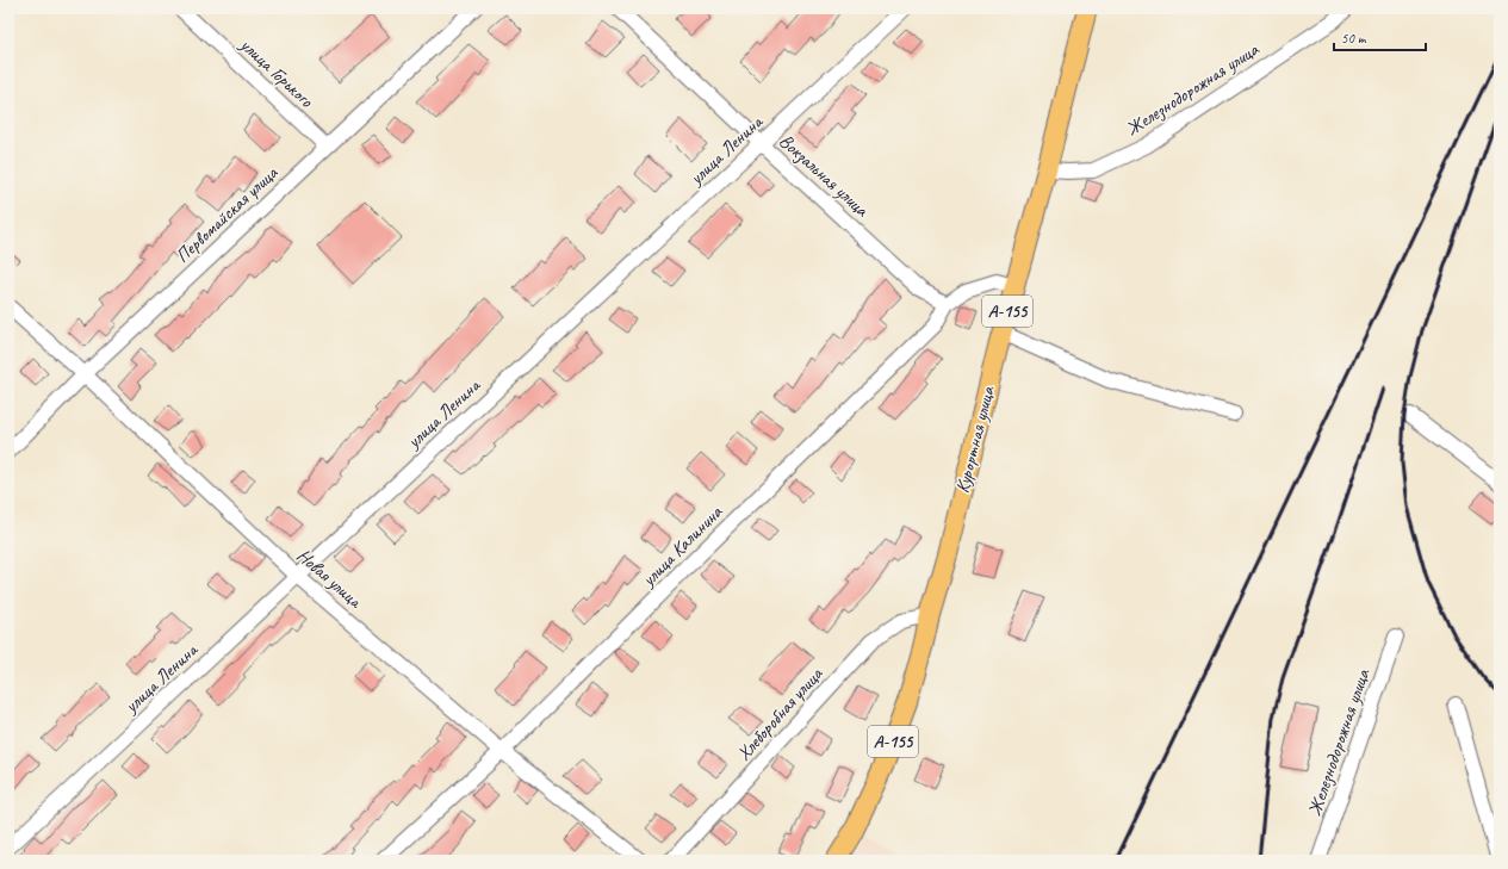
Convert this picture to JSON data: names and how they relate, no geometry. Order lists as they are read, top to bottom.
{
  "streets": {
    "main road": ["А-155", "Курортная улица"],
    "street": [
      "улица Горького",
      "Железнодорожная улица",
      "улица Ленина",
      "Вокзальная улица",
      "Первомайская улица",
      "улица Калинина",
      "Новая улица",
      "Хлеборобная улица"
    ]
  },
  "crossings": [
    ["улица Горького", "Первомайская улица"],
    ["Железнодорожная улица", "Курортная улица"],
    ["улица Ленина", "Вокзальная улица"],
    ["улица Ленина", "Новая улица"],
    ["Вокзальная улица", "улица Калинина"],
    ["Первомайская улица", "Новая улица"],
    ["Курортная улица", "улица Калинина"],
    ["Курортная улица", "Хлеборобная улица"],
    ["улица Калинина", "Новая улица"]
  ],
  "scale_bar": "50 m"
}
